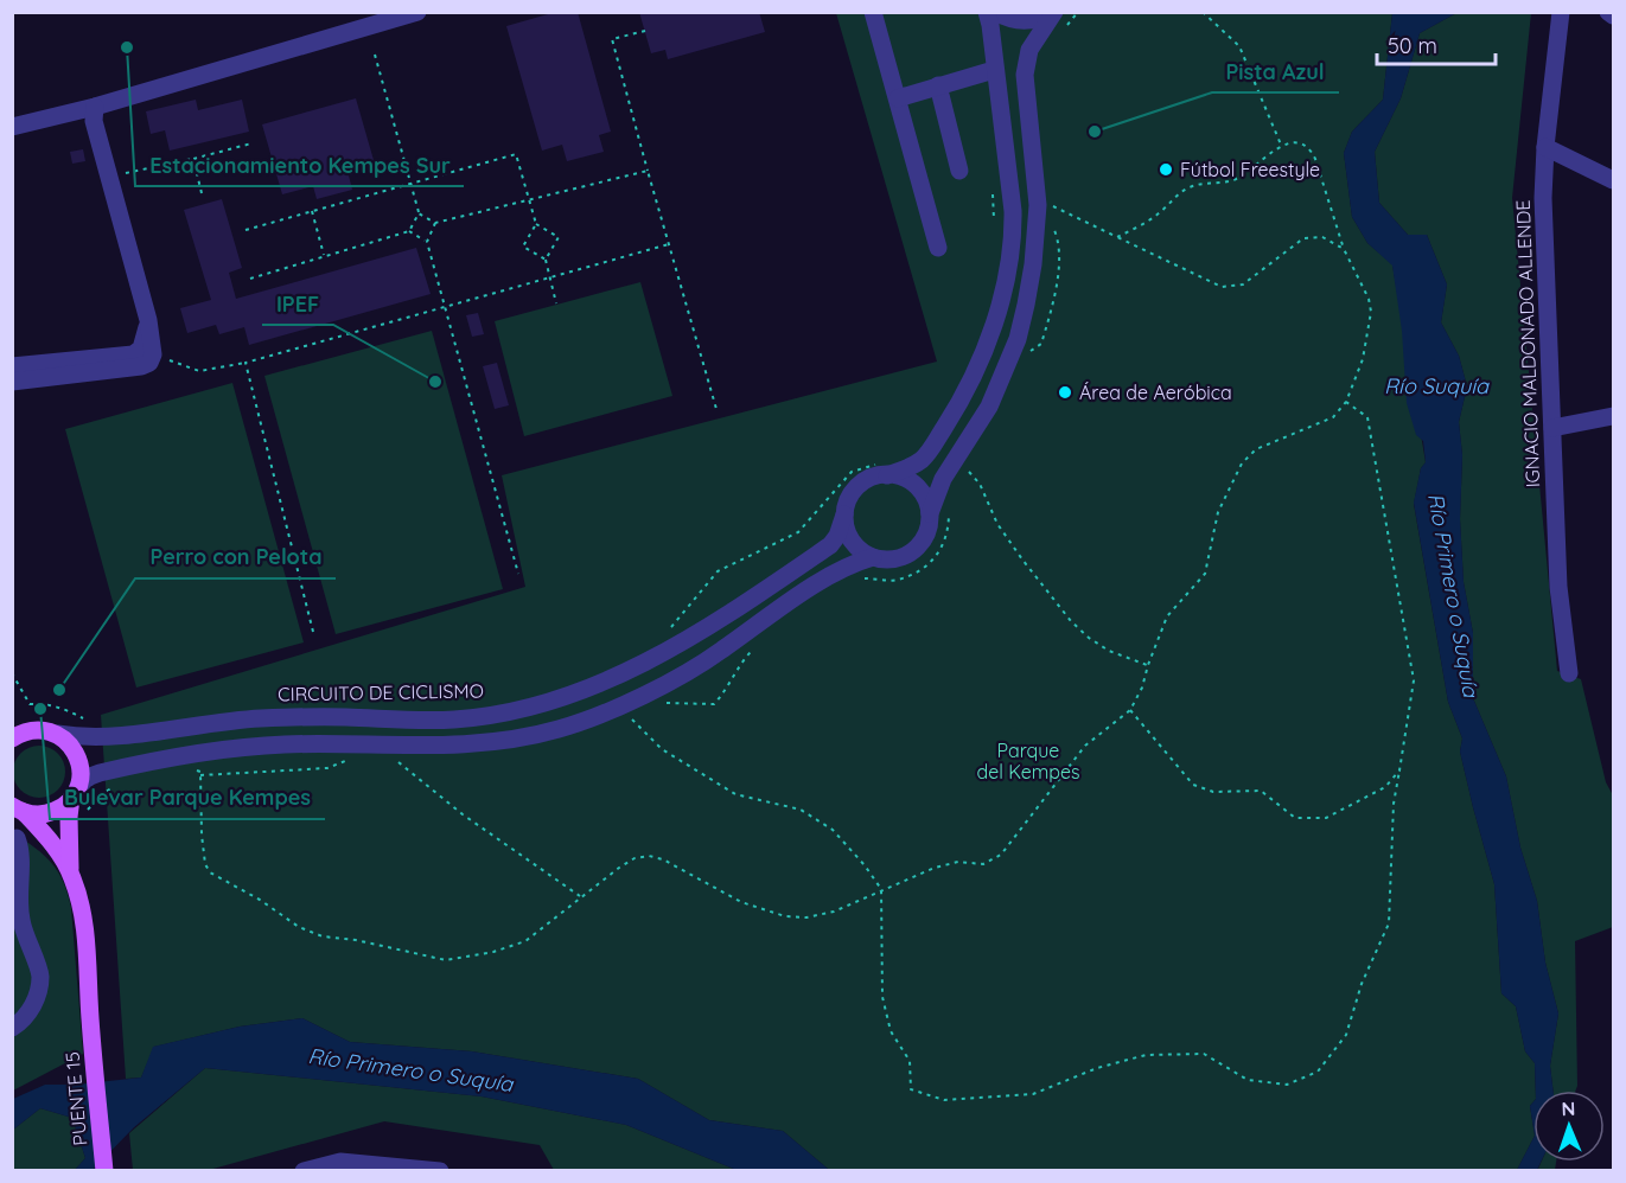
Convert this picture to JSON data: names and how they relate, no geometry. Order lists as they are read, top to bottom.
{
  "streets": {
    "main road": ["PUENTE 15"],
    "street": ["IGNACIO MALDONADO ALLENDE"]
  },
  "water": ["Río Suquía", "Río Primero o Suquía"],
  "parks": ["Parque del Kempes"],
  "places": [
    "Estacionamiento Kempes Sur",
    "Pista Azul",
    "Fútbol Freestyle",
    "IPEF",
    "Área de Aeróbica",
    "Perro con Pelota",
    "Bulevar Parque Kempes"
  ],
  "scale_bar": "50 m",
  "north": "top"
}
